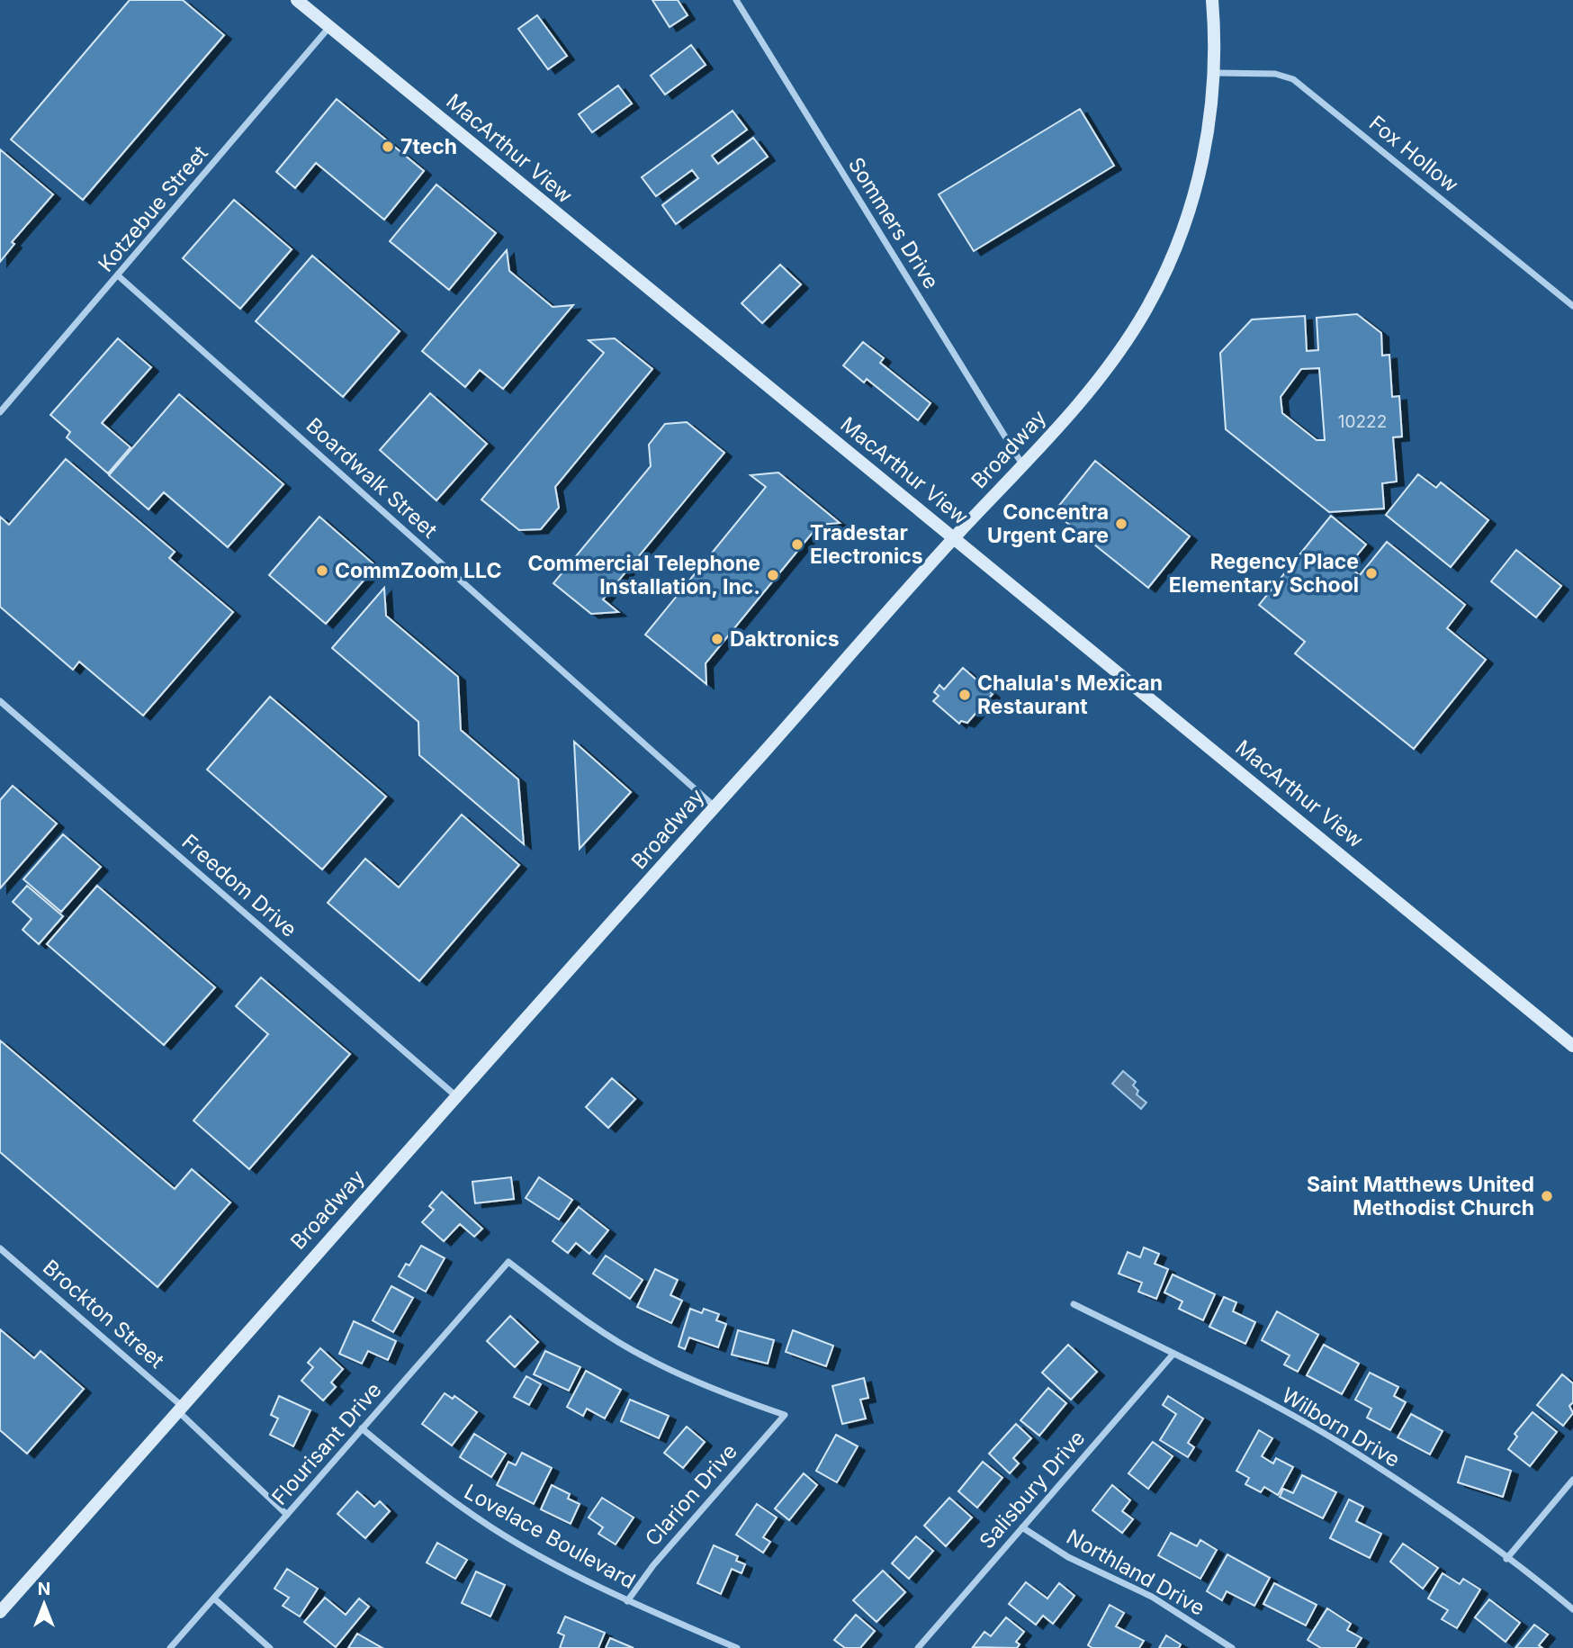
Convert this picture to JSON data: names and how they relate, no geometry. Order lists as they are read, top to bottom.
{
  "streets": {
    "main road": ["MacArthur View", "Broadway"],
    "street": [
      "Fox Hollow",
      "Kotzebue Street",
      "Sommers Drive",
      "Boardwalk Street",
      "Freedom Drive",
      "Brockton Street",
      "Wilborn Drive",
      "Flourisant Drive",
      "Salisbury Drive",
      "Clarion Drive",
      "Lovelace Boulevard",
      "Northland Drive"
    ]
  },
  "crossings": [
    ["MacArthur View", "Kotzebue Street"],
    ["MacArthur View", "Broadway"],
    ["Fox Hollow", "Broadway"],
    ["Kotzebue Street", "Boardwalk Street"],
    ["Sommers Drive", "Broadway"],
    ["Broadway", "Boardwalk Street"],
    ["Broadway", "Freedom Drive"],
    ["Broadway", "Brockton Street"],
    ["Brockton Street", "Flourisant Drive"],
    ["Wilborn Drive", "Salisbury Drive"],
    ["Flourisant Drive", "Clarion Drive"],
    ["Flourisant Drive", "Lovelace Boulevard"],
    ["Salisbury Drive", "Northland Drive"],
    ["Clarion Drive", "Lovelace Boulevard"]
  ],
  "places": [
    "7tech",
    "Concentra Urgent Care",
    "Tradestar Electronics",
    "CommZoom LLC",
    "Regency Place Elementary School",
    "Commercial Telephone Installation, Inc.",
    "Daktronics",
    "Chalula's Mexican Restaurant",
    "Saint Matthews United Methodist Church"
  ],
  "house_numbers": ["10222"],
  "north": "top"
}
